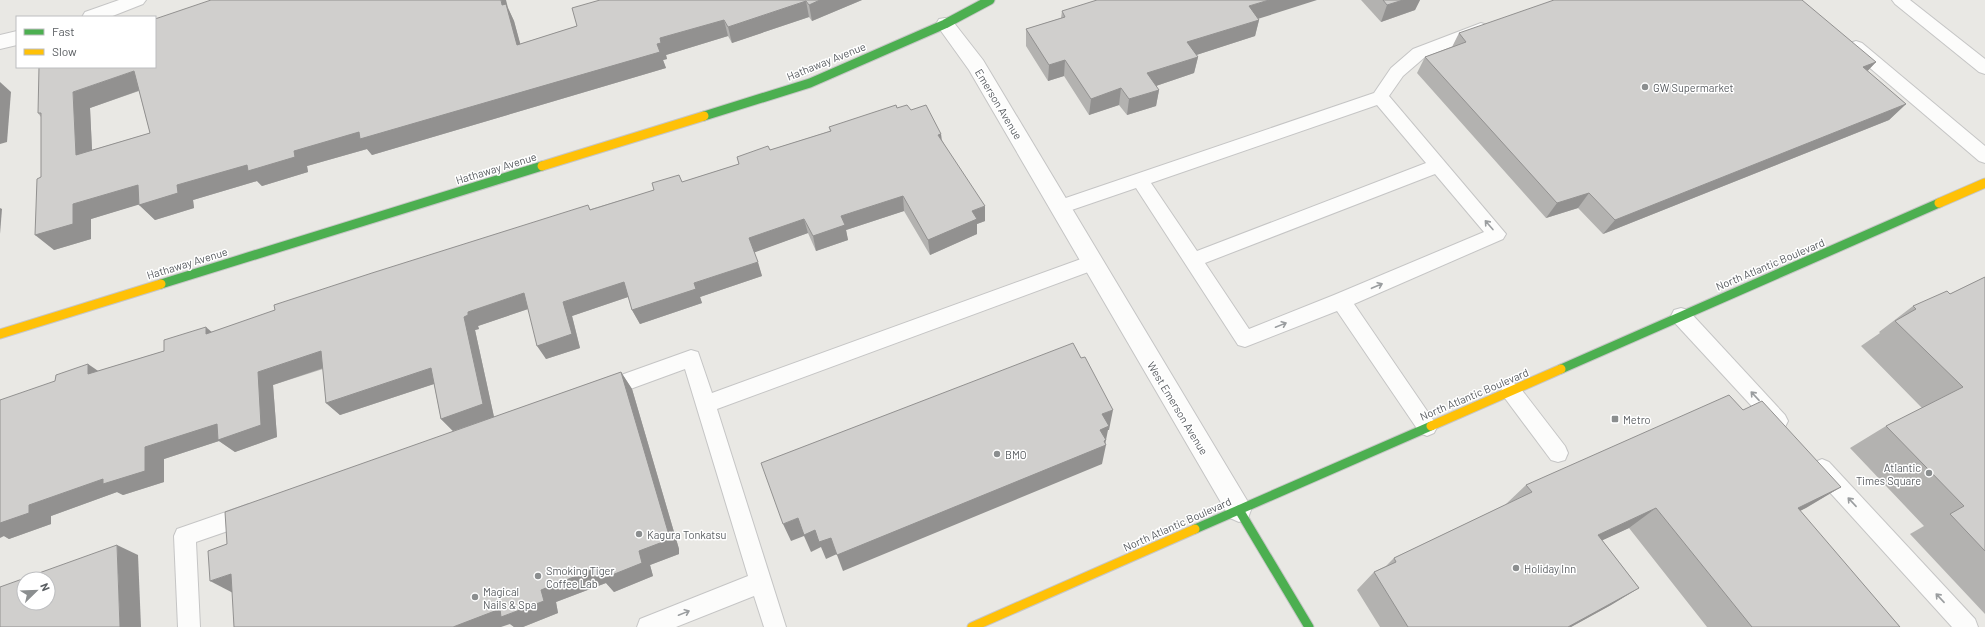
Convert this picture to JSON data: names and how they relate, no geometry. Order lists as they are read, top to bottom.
{
  "streets": {
    "street": [
      "Hathaway Avenue",
      "Emerson Avenue",
      "North Atlantic Boulevard",
      "West Emerson Avenue"
    ]
  },
  "crossings": [
    ["Hathaway Avenue", "Emerson Avenue"],
    ["Emerson Avenue", "West Emerson Avenue"],
    ["North Atlantic Boulevard", "West Emerson Avenue"]
  ],
  "places": {
    "other": [
      "GW Supermarket",
      "BMO",
      "Atlantic Times Square",
      "Kagura Tonkatsu",
      "Holiday Inn",
      "Smoking Tiger Coffee Lab",
      "Magical Nails & Spa"
    ],
    "transit": ["Metro"]
  },
  "legend": ["Fast", "Slow"],
  "north": "top right"
}
